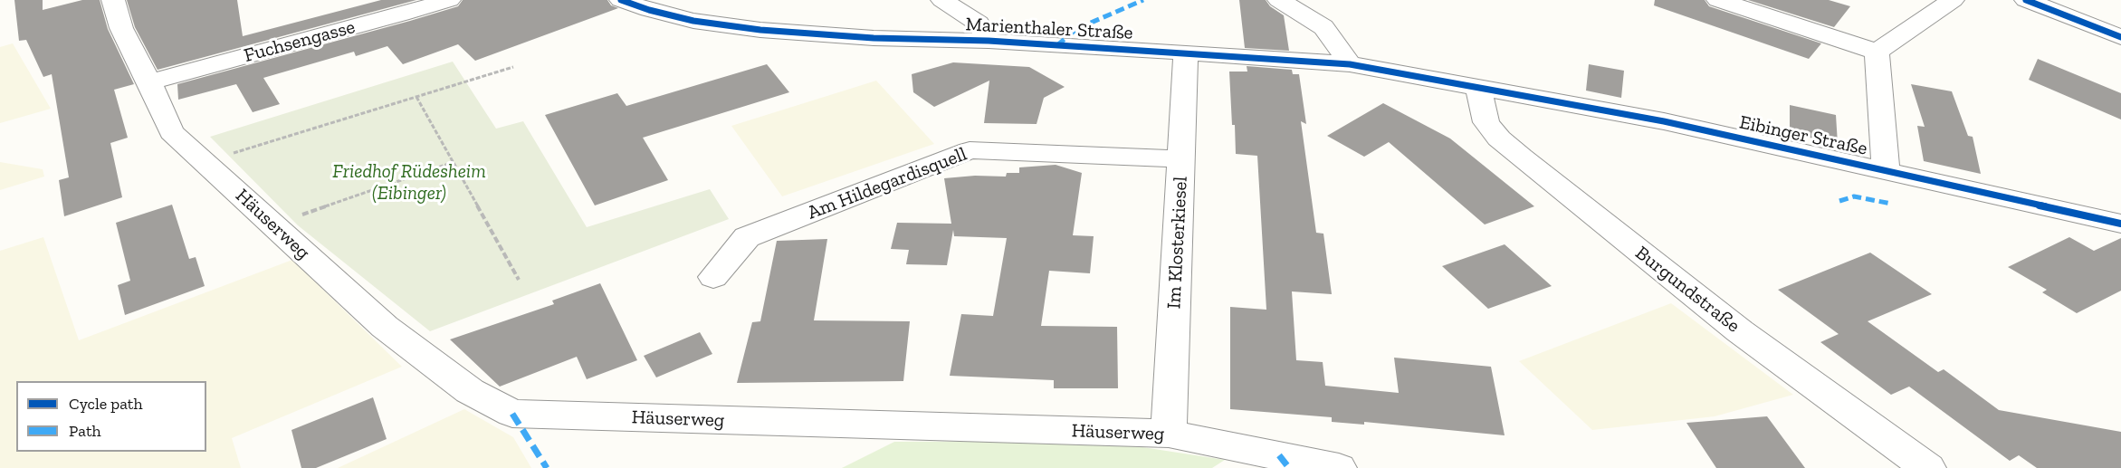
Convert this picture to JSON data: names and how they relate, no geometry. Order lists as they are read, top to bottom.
{
  "streets": {
    "street": [
      "Marienthaler Straße",
      "Fuchsengasse",
      "Eibinger Straße",
      "Am Hildegardisquell",
      "Häuserweg",
      "Im Klosterkiesel",
      "Burgundstraße"
    ]
  },
  "crossings": [
    ["Marienthaler Straße", "Eibinger Straße"],
    ["Marienthaler Straße", "Im Klosterkiesel"],
    ["Marienthaler Straße", "Burgundstraße"],
    ["Fuchsengasse", "Häuserweg"],
    ["Eibinger Straße", "Burgundstraße"],
    ["Am Hildegardisquell", "Im Klosterkiesel"],
    ["Häuserweg", "Im Klosterkiesel"]
  ],
  "parks": ["Friedhof Rüdesheim (Eibinger)"],
  "legend": ["Cycle path", "Path"]
}
